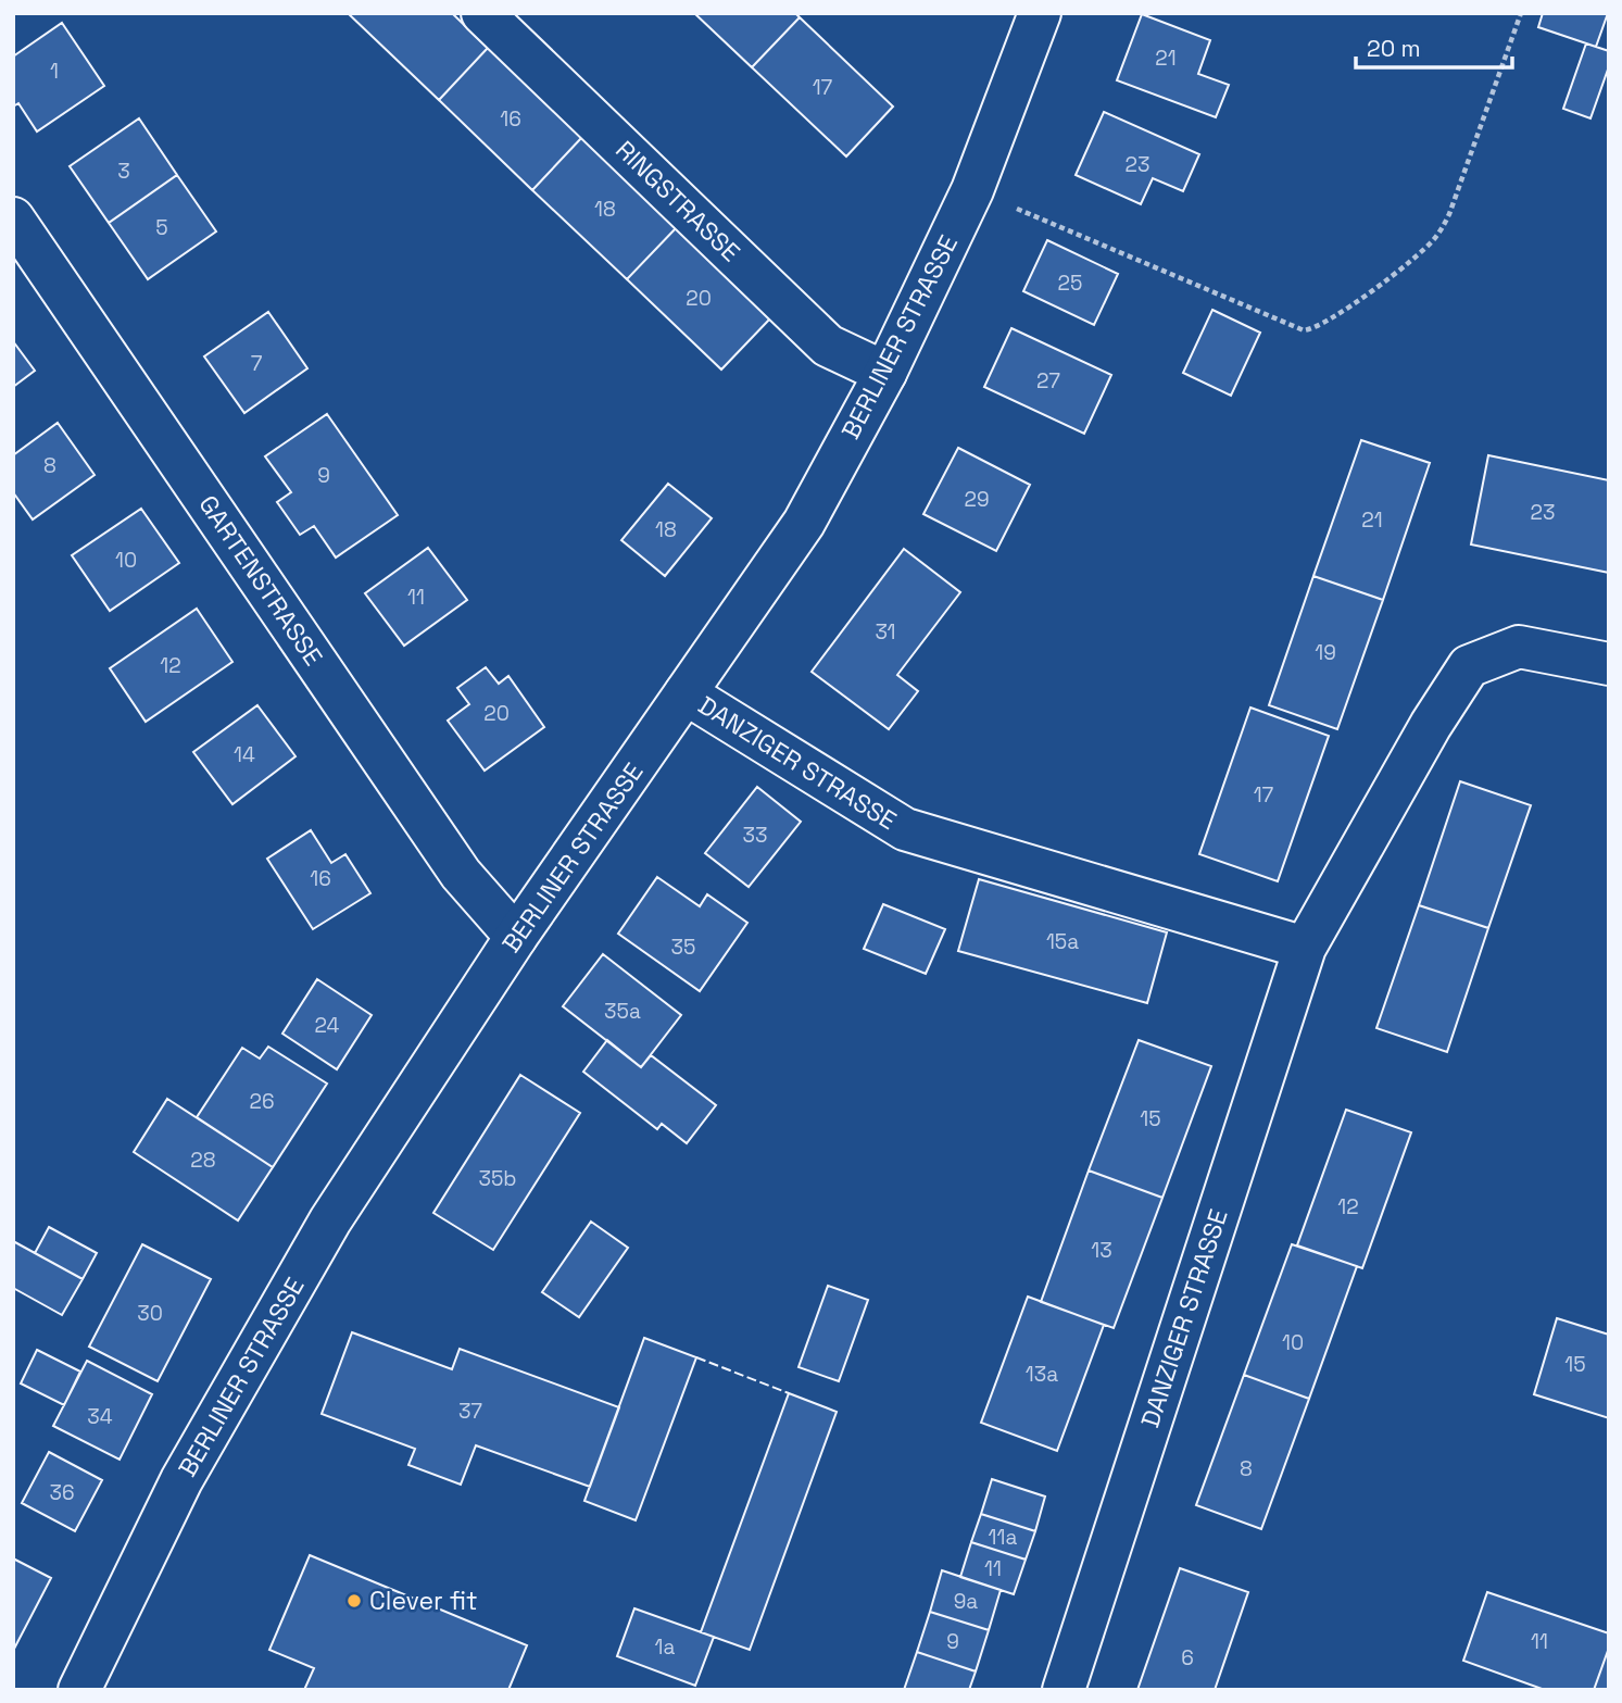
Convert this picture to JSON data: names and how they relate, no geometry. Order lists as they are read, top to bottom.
{
  "streets": {
    "street": [
      "RINGSTRASSE",
      "BERLINER STRASSE",
      "GARTENSTRASSE",
      "DANZIGER STRASSE"
    ]
  },
  "crossings": [
    ["RINGSTRASSE", "BERLINER STRASSE"],
    ["BERLINER STRASSE", "GARTENSTRASSE"],
    ["BERLINER STRASSE", "DANZIGER STRASSE"]
  ],
  "places": ["Clever fit"],
  "house_numbers": [
    "21",
    "1",
    "17",
    "16",
    "23",
    "3",
    "18",
    "5",
    "25",
    "20",
    "7",
    "27",
    "8",
    "9",
    "29",
    "23",
    "21",
    "18",
    "10",
    "11",
    "31",
    "19",
    "12",
    "20",
    "14",
    "17",
    "33",
    "16",
    "15a",
    "35",
    "35a",
    "24",
    "26",
    "15",
    "28",
    "35b",
    "12",
    "13",
    "30",
    "10",
    "15",
    "13a",
    "37",
    "34",
    "8",
    "36",
    "11a",
    "11",
    "9a",
    "9",
    "11",
    "1a",
    "6"
  ],
  "scale_bar": "20 m"
}
